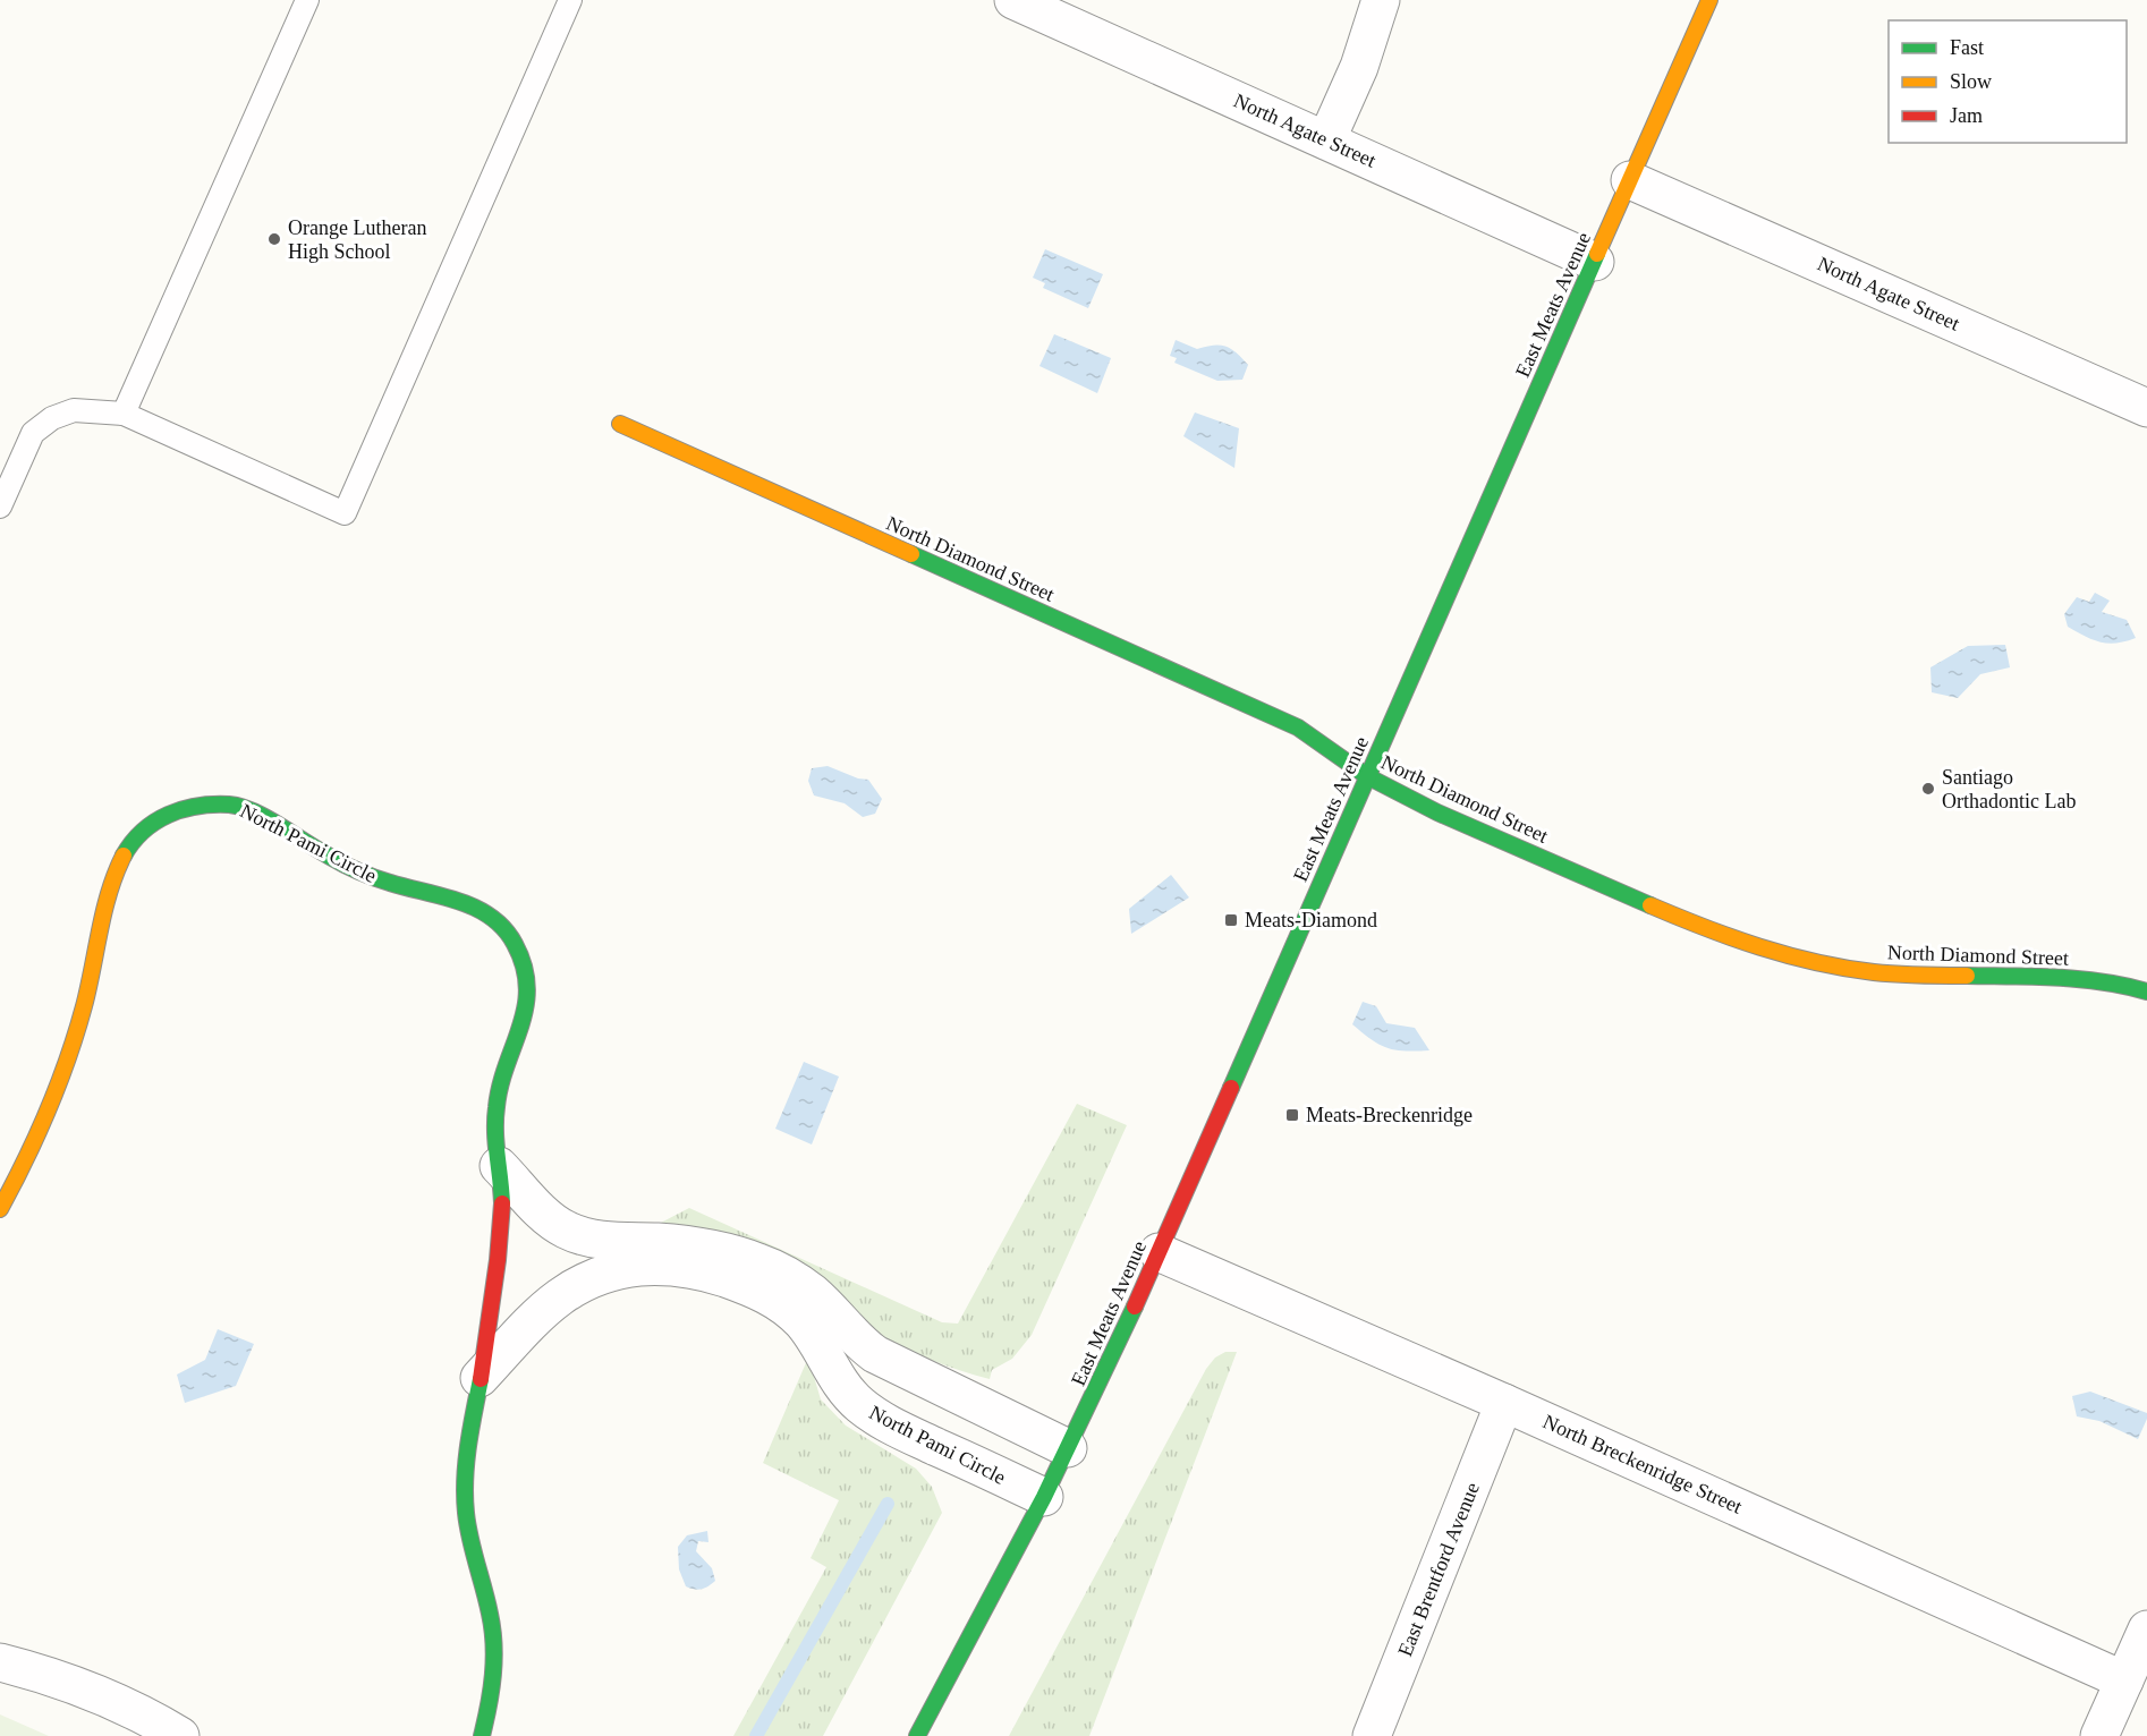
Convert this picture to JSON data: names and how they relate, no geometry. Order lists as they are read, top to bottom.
{
  "streets": {
    "street": [
      "North Agate Street",
      "East Meats Avenue",
      "North Diamond Street",
      "North Pami Circle",
      "North Breckenridge Street",
      "East Brentford Avenue"
    ]
  },
  "crossings": [
    ["North Agate Street", "East Meats Avenue"],
    ["East Meats Avenue", "North Diamond Street"],
    ["East Meats Avenue", "North Pami Circle"],
    ["East Meats Avenue", "North Breckenridge Street"],
    ["North Breckenridge Street", "East Brentford Avenue"]
  ],
  "places": {
    "other": ["Orange Lutheran High School", "Santiago Orthadontic Lab"],
    "transit": ["Meats-Diamond", "Meats-Breckenridge"]
  },
  "legend": ["Fast", "Slow", "Jam"]
}
